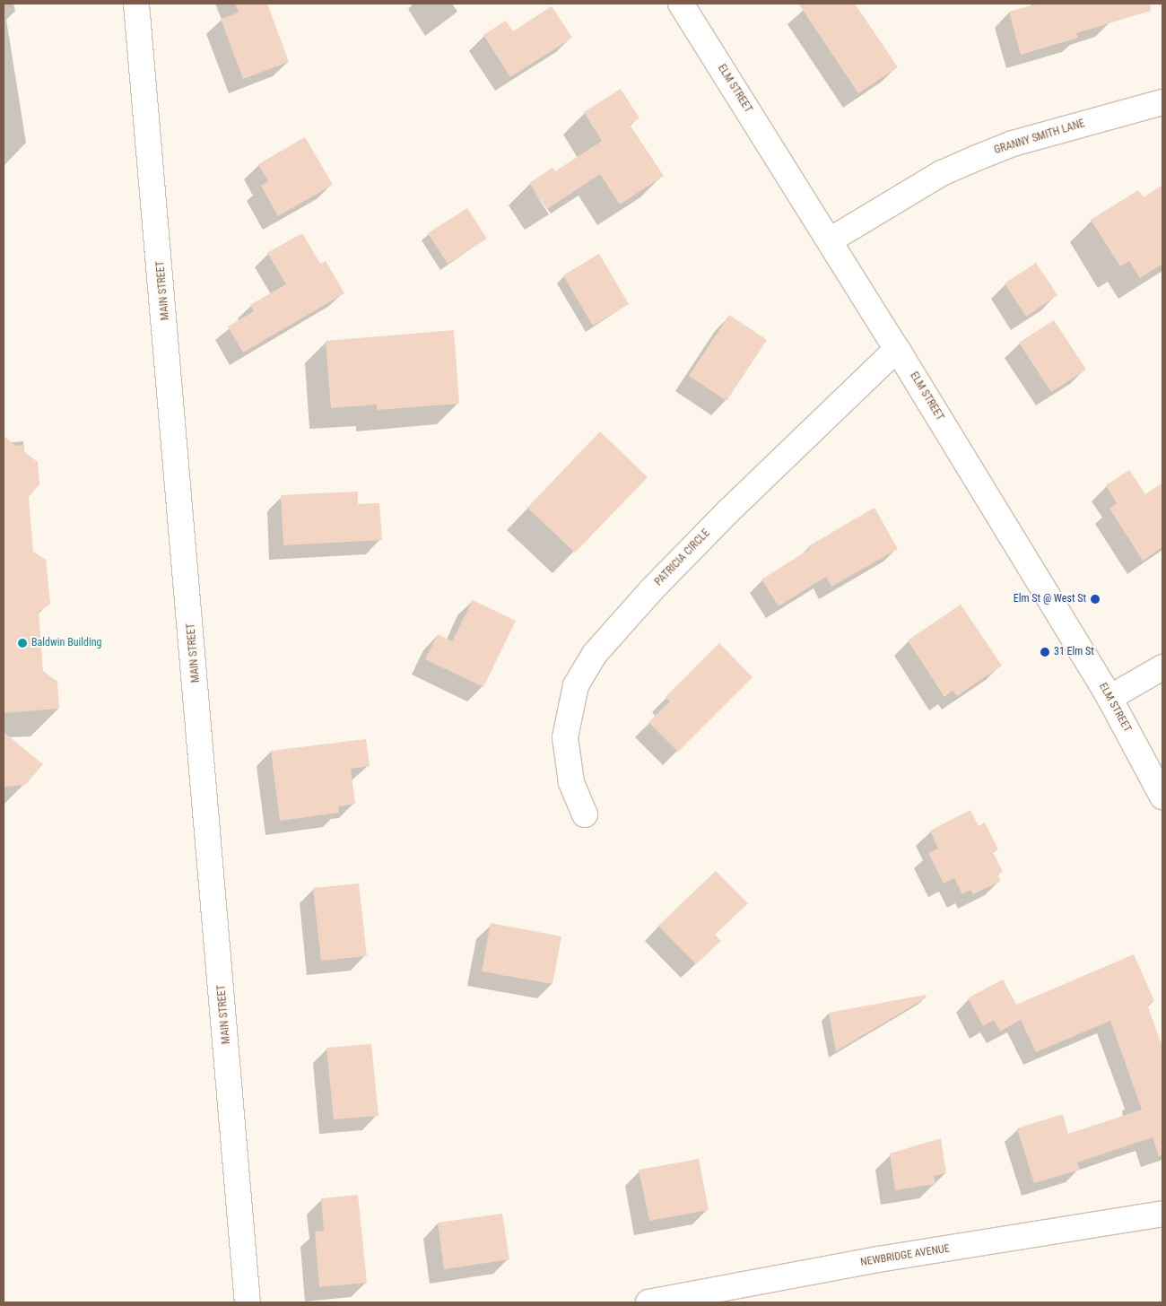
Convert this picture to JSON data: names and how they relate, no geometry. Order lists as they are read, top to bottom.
{
  "streets": {
    "street": [
      "ELM STREET",
      "GRANNY SMITH LANE",
      "MAIN STREET",
      "PATRICIA CIRCLE",
      "NEWBRIDGE AVENUE"
    ]
  },
  "crossings": [
    ["ELM STREET", "GRANNY SMITH LANE"],
    ["ELM STREET", "PATRICIA CIRCLE"]
  ],
  "places": ["Elm St @ West St", "Baldwin Building", "31 Elm St"]
}
